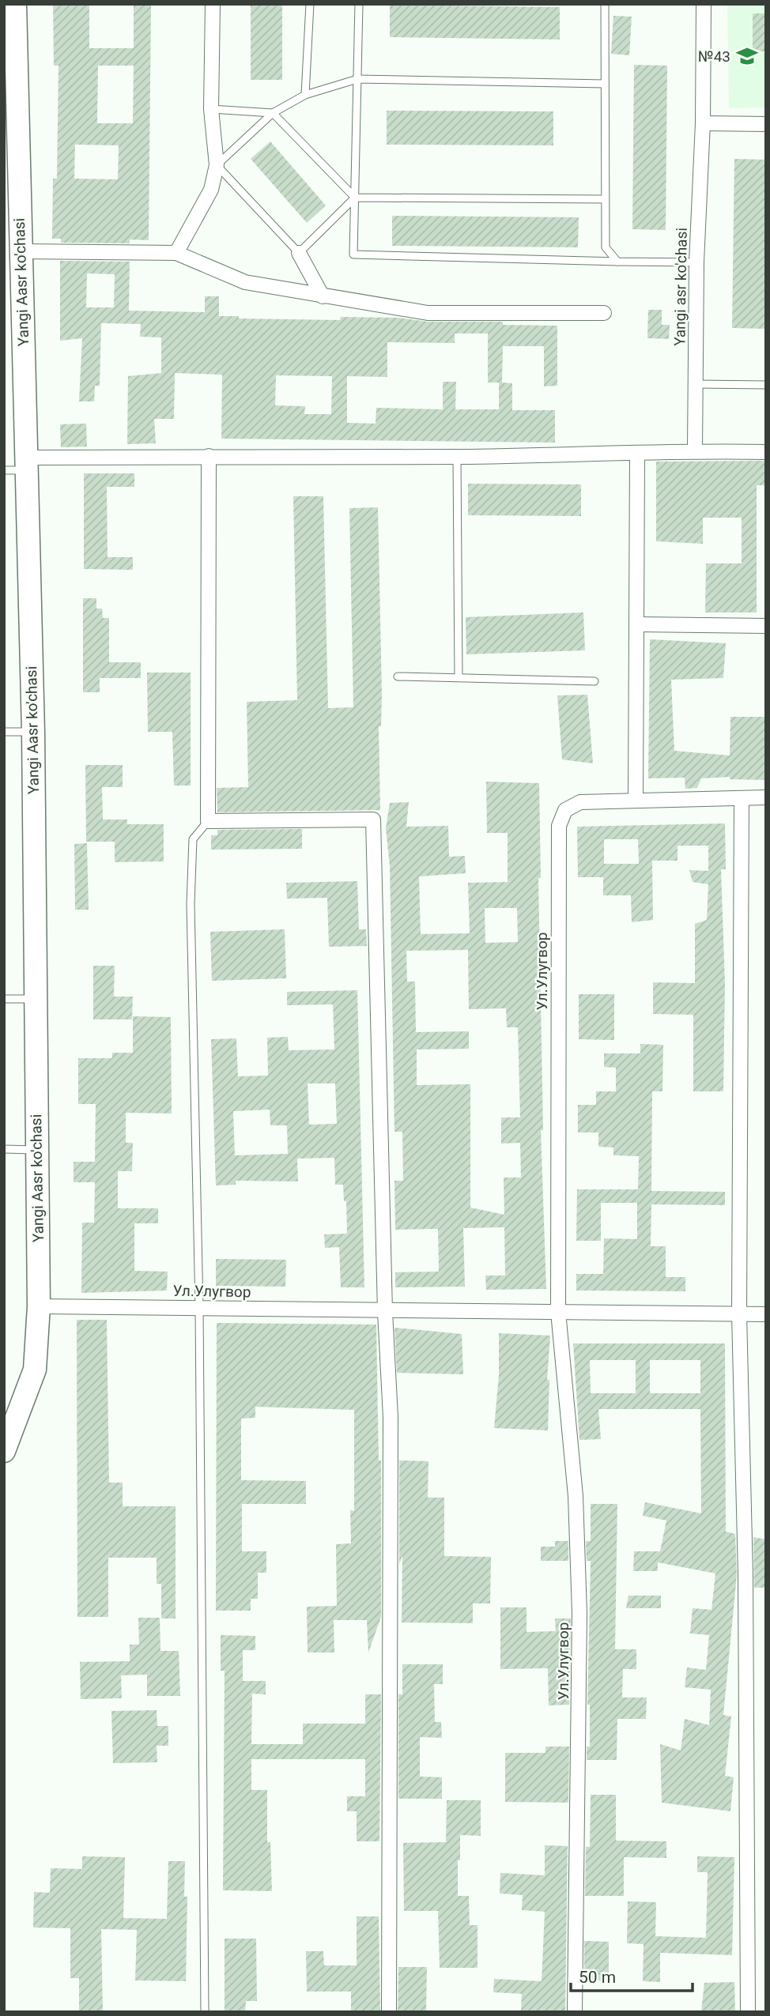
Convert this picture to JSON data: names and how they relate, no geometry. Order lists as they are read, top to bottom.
{
  "streets": {
    "main road": ["Yangi Aasr ko'chasi"],
    "street": ["Yangi asr ko'chasi", "Ул.Улугвор"]
  },
  "crossings": [
    ["Yangi Aasr ko'chasi", "Ул.Улугвор"]
  ],
  "places": {
    "school or university": ["№43"]
  },
  "scale_bar": "50 m"
}
